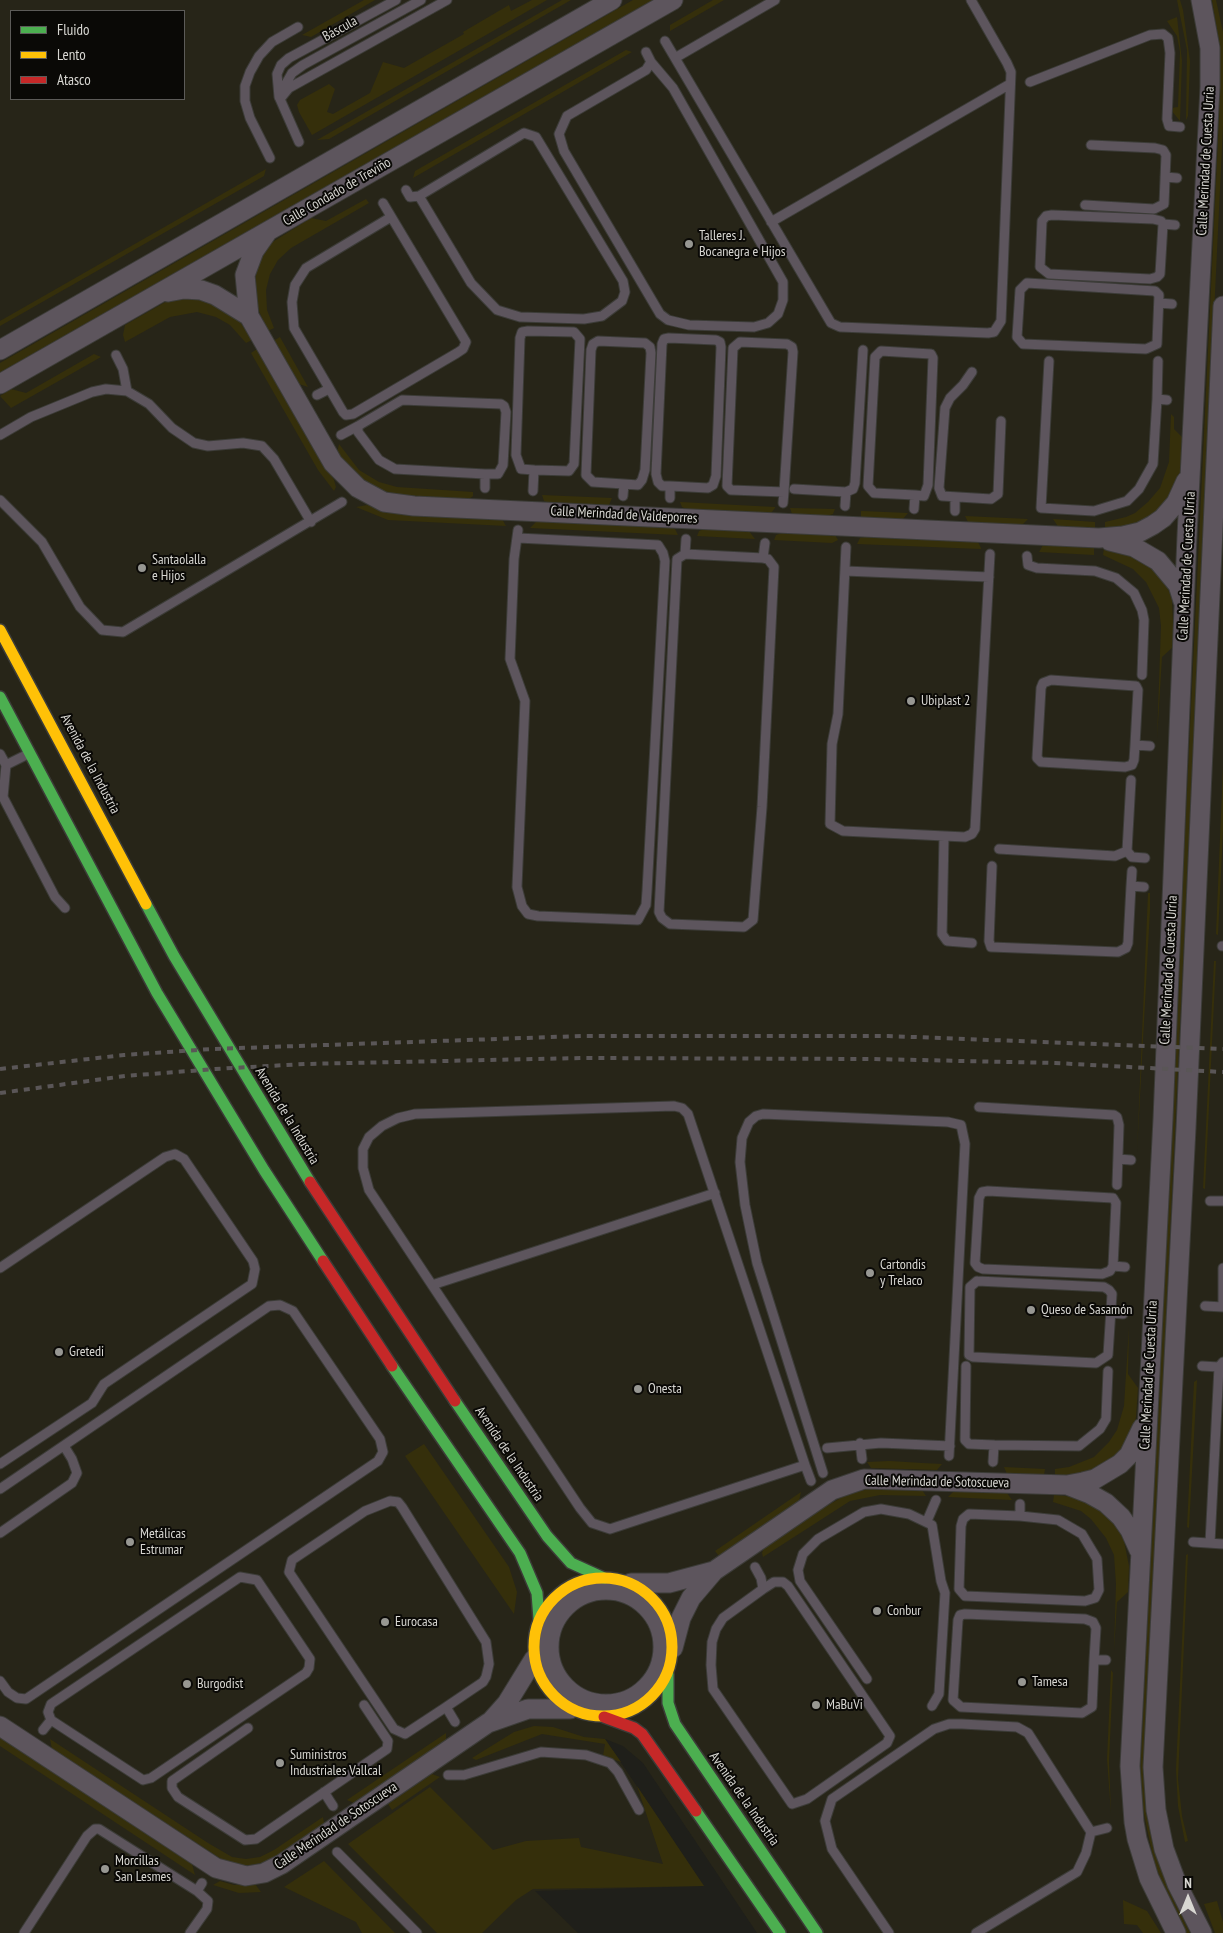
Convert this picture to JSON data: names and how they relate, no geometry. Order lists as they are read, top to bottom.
{
  "streets": {
    "main road": ["Avenida de la Industria"],
    "street": [
      "Calle Merindad de Cuesta Urria",
      "Calle Condado de Treviño",
      "Calle Merindad de Valdeporres",
      "Calle Merindad de Sotoscueva"
    ],
    "lane": ["Báscula"]
  },
  "crossings": [
    ["Calle Merindad de Cuesta Urria", "Calle Merindad de Valdeporres"],
    ["Calle Merindad de Cuesta Urria", "Calle Merindad de Sotoscueva"],
    ["Calle Condado de Treviño", "Calle Merindad de Valdeporres"]
  ],
  "places": [
    "Talleres J. Bocanegra e Hijos",
    "Santaolalla e Hijos",
    "Ubiplast 2",
    "Cartondis y Trelaco",
    "Queso de Sasamón",
    "Gretedi",
    "Onesta",
    "Metálicas Estrumar",
    "Conbur",
    "Eurocasa",
    "Tamesa",
    "Burgodist",
    "MaBuVi",
    "Suministros Industriales Vallcal",
    "Morcillas San Lesmes"
  ],
  "legend": ["Fluido", "Lento", "Atasco"],
  "north": "top"
}
